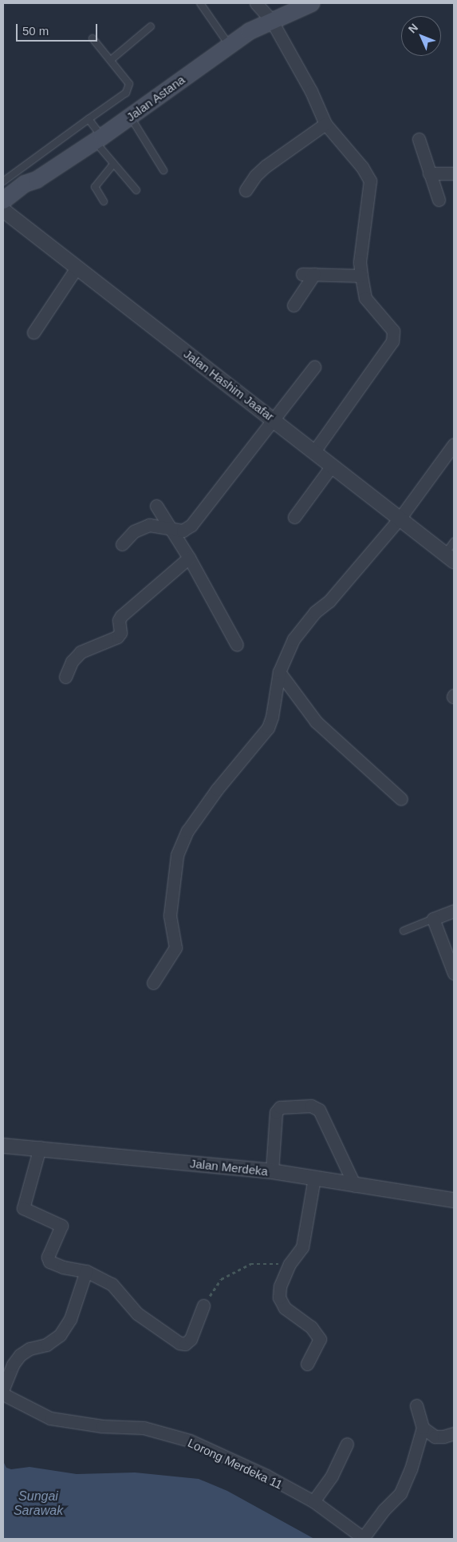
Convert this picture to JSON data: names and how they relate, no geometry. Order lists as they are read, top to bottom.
{
  "streets": {
    "main road": ["Jalan Astana"],
    "street": ["Jalan Hashim Jaafar", "Jalan Merdeka", "Lorong Merdeka 11"]
  },
  "water": ["Sungai Sarawak"],
  "scale_bar": "50 m",
  "north": "top left"
}
